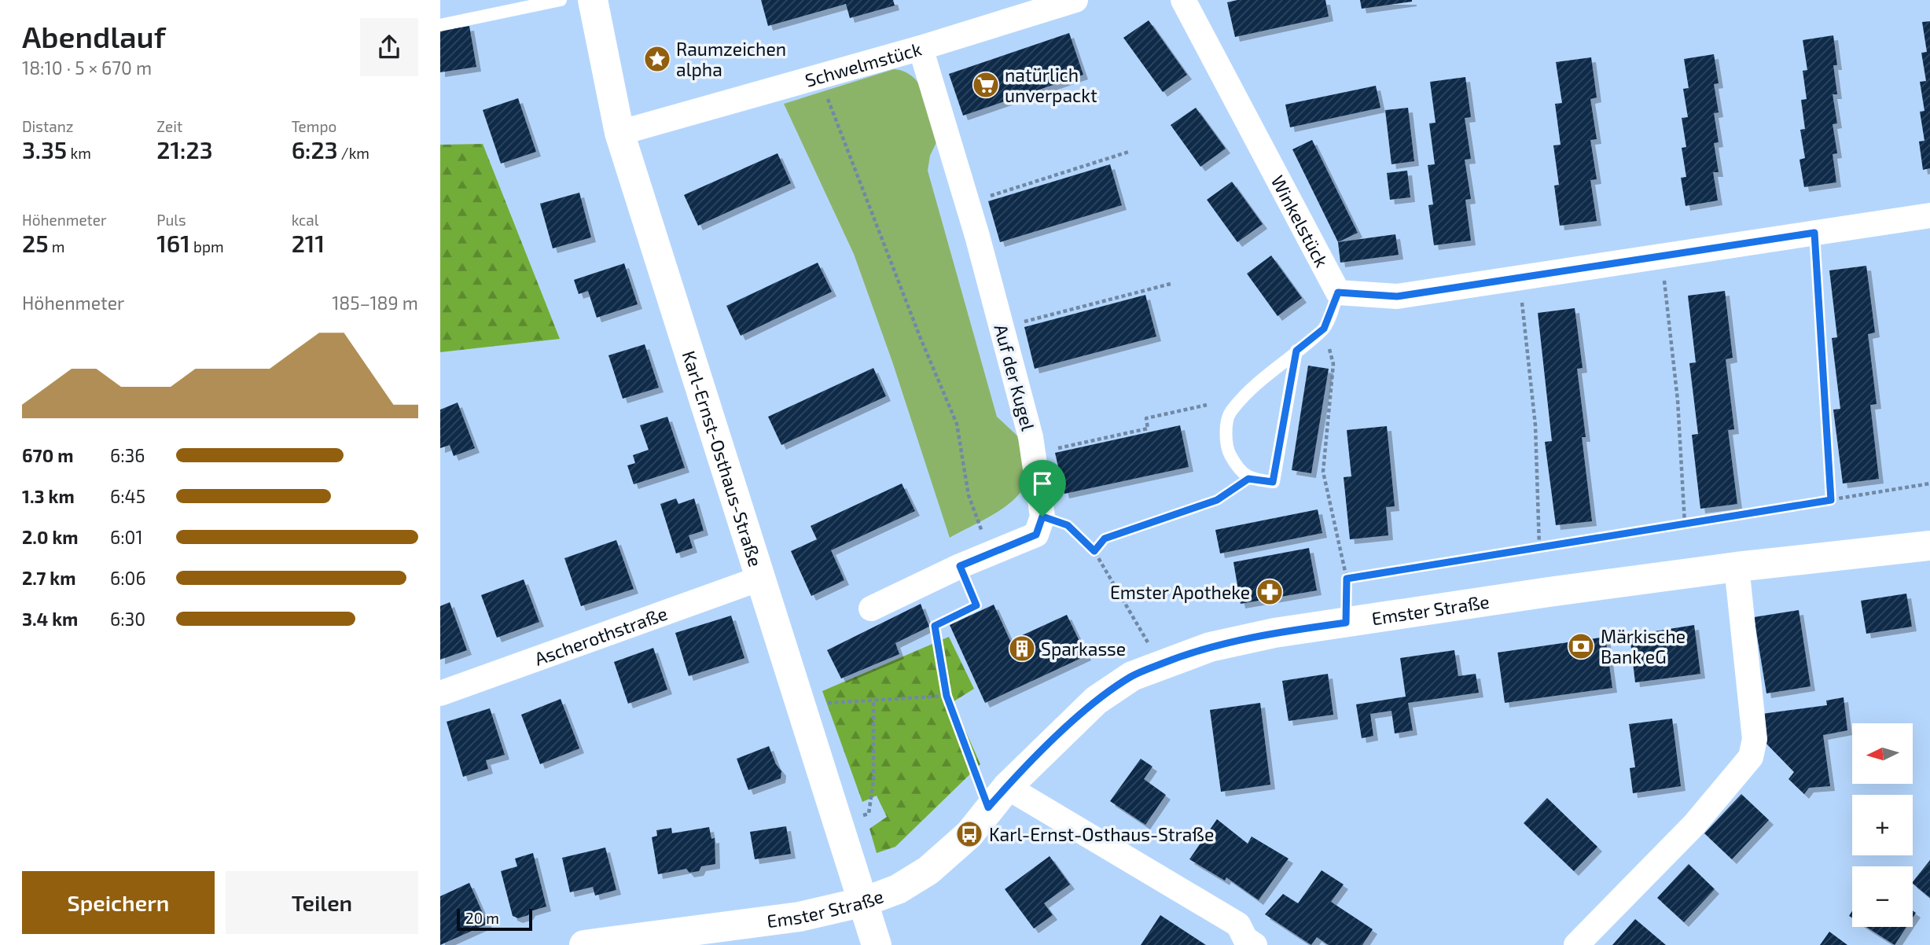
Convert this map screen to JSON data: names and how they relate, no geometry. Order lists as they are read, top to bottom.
{
  "streets": {
    "street": [
      "Schwelmstück",
      "Winkelstück",
      "Auf der Kugel",
      "Karl-Ernst-Osthaus-Straße",
      "Emster Straße",
      "Ascherothstraße"
    ]
  },
  "crossings": [
    ["Schwelmstück", "Auf der Kugel"],
    ["Schwelmstück", "Karl-Ernst-Osthaus-Straße"],
    ["Karl-Ernst-Osthaus-Straße", "Emster Straße"],
    ["Karl-Ernst-Osthaus-Straße", "Ascherothstraße"]
  ],
  "places": {
    "place": ["Raumzeichen alpha"],
    "supermarket": ["natürlich unverpackt"],
    "pharmacy": ["Emster Apotheke"],
    "bank": ["Märkische Bank eG"],
    "building": ["Sparkasse"],
    "bus stop": ["Karl-Ernst-Osthaus-Straße"]
  },
  "scale_bar": "20 m",
  "north": "left",
  "page": {
    "heading": ["Abendlauf", "18:10 · 5 × 670 m"],
    "stats": [
      ["Distanz", "3.35 km"],
      ["Zeit", "21:23"],
      ["Tempo", "6:23 /km"],
      ["Höhenmeter", "25 m"],
      ["Puls", "161 bpm"],
      ["kcal", "211"]
    ],
    "chart": ["Höhenmeter", "185–189 m"],
    "list": [
      {
        "name": "670 m",
        "note": "6:36"
      },
      {
        "name": "1.3 km",
        "note": "6:45"
      },
      {
        "name": "2.0 km",
        "note": "6:01"
      },
      {
        "name": "2.7 km",
        "note": "6:06"
      },
      {
        "name": "3.4 km",
        "note": "6:30"
      }
    ],
    "map_buttons": ["+", "−"],
    "buttons": ["Speichern", "Teilen"],
    "scale": "20 m"
  }
}
